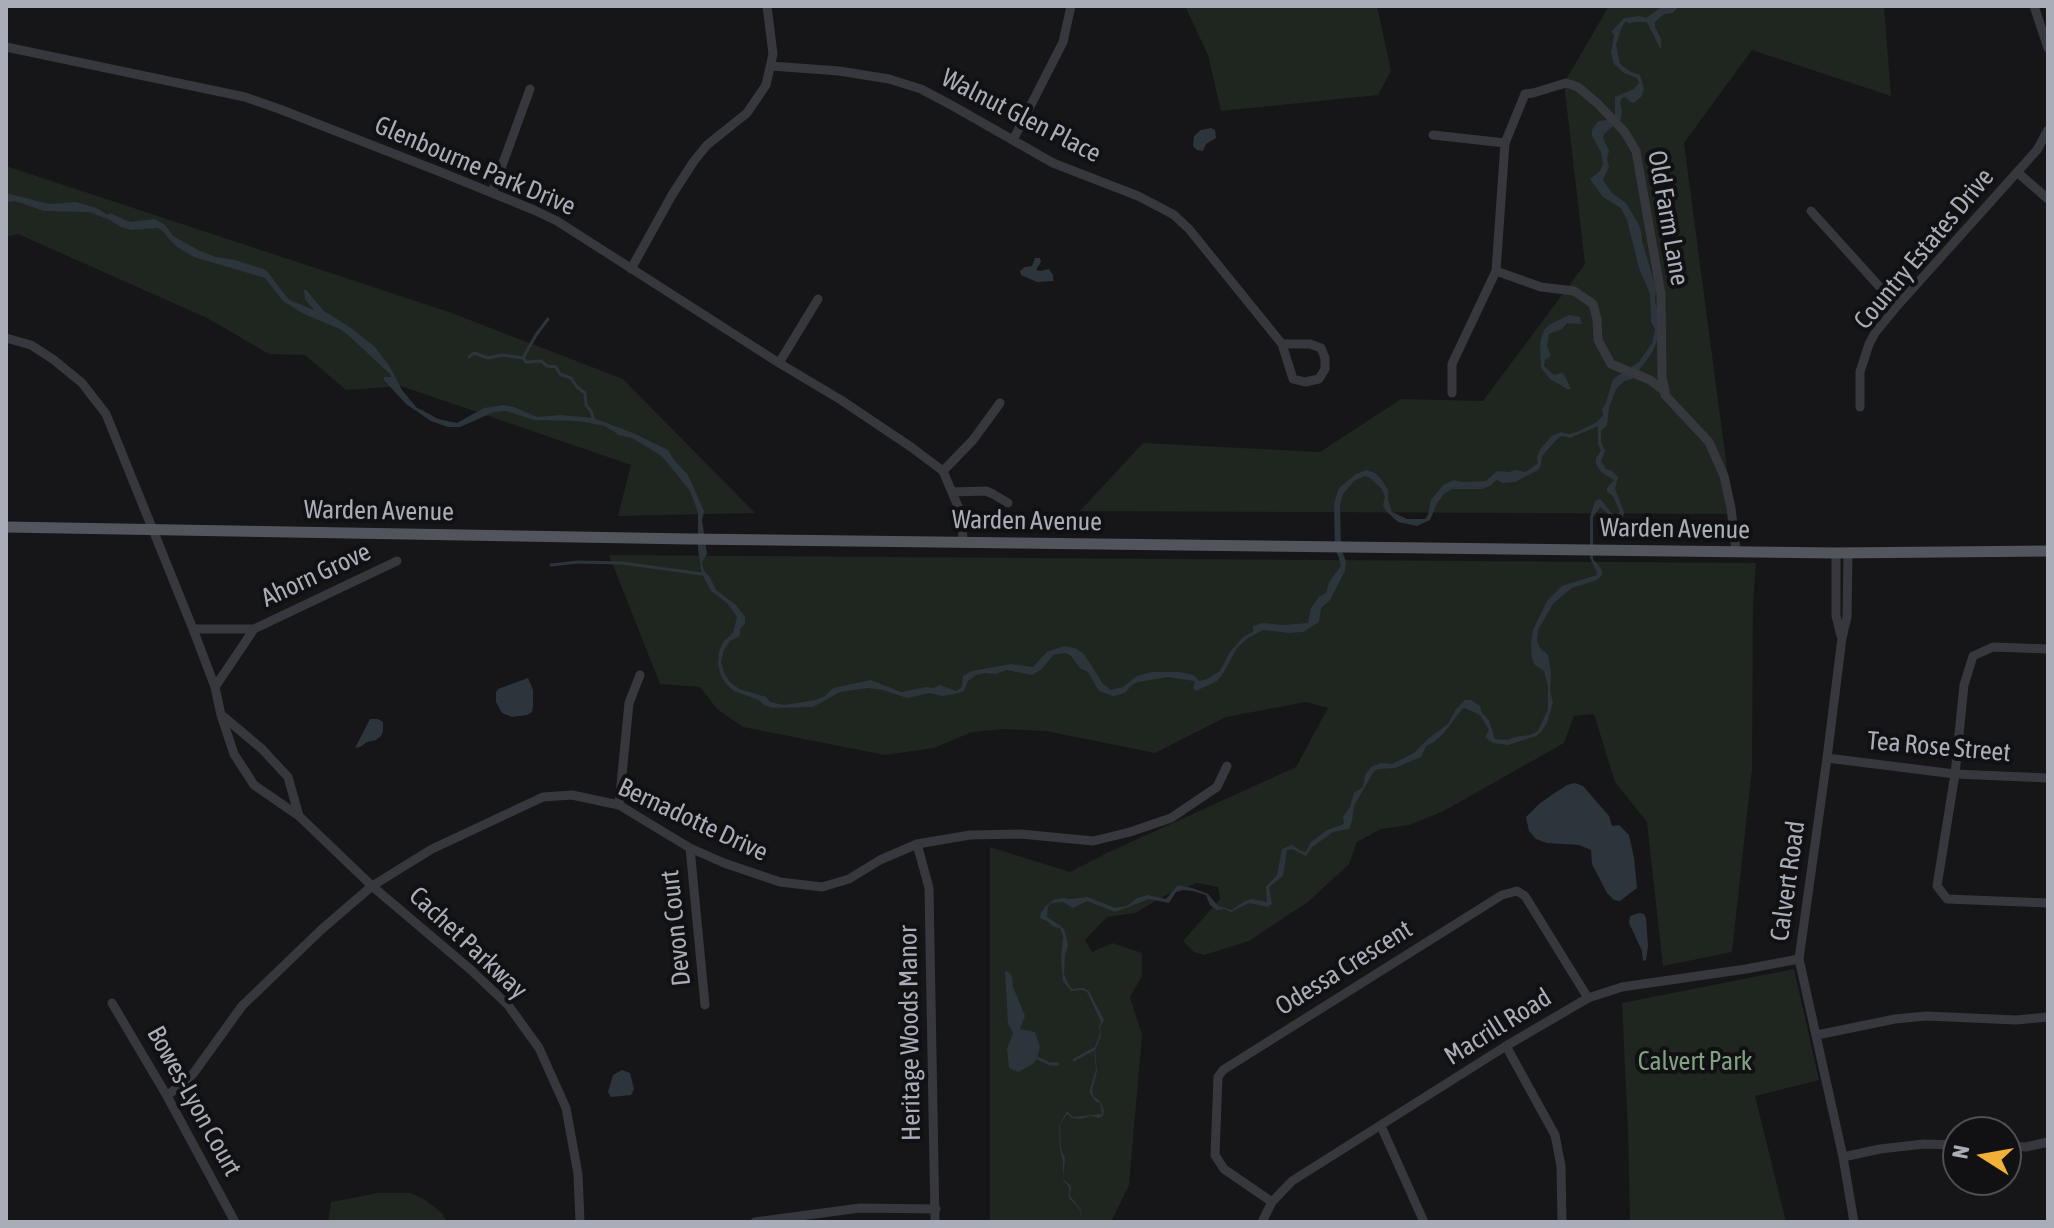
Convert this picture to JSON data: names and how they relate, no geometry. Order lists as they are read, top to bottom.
{
  "streets": {
    "main road": ["Warden Avenue"],
    "street": [
      "Walnut Glen Place",
      "Glenbourne Park Drive",
      "Old Farm Lane",
      "Country Estates Drive",
      "Ahorn Grove",
      "Tea Rose Street",
      "Bernadotte Drive",
      "Calvert Road",
      "Devon Court",
      "Cachet Parkway",
      "Odessa Crescent",
      "Macrill Road",
      "Heritage Woods Manor",
      "Bowes-Lyon Court"
    ]
  },
  "crossings": [
    ["Glenbourne Park Drive", "Warden Avenue"],
    ["Warden Avenue", "Calvert Road"],
    ["Warden Avenue", "Cachet Parkway"],
    ["Ahorn Grove", "Cachet Parkway"],
    ["Tea Rose Street", "Calvert Road"],
    ["Bernadotte Drive", "Devon Court"],
    ["Bernadotte Drive", "Cachet Parkway"],
    ["Bernadotte Drive", "Heritage Woods Manor"],
    ["Bernadotte Drive", "Bowes-Lyon Court"],
    ["Calvert Road", "Macrill Road"],
    ["Odessa Crescent", "Macrill Road"]
  ],
  "parks": ["Calvert Park"],
  "north": "left"
}
